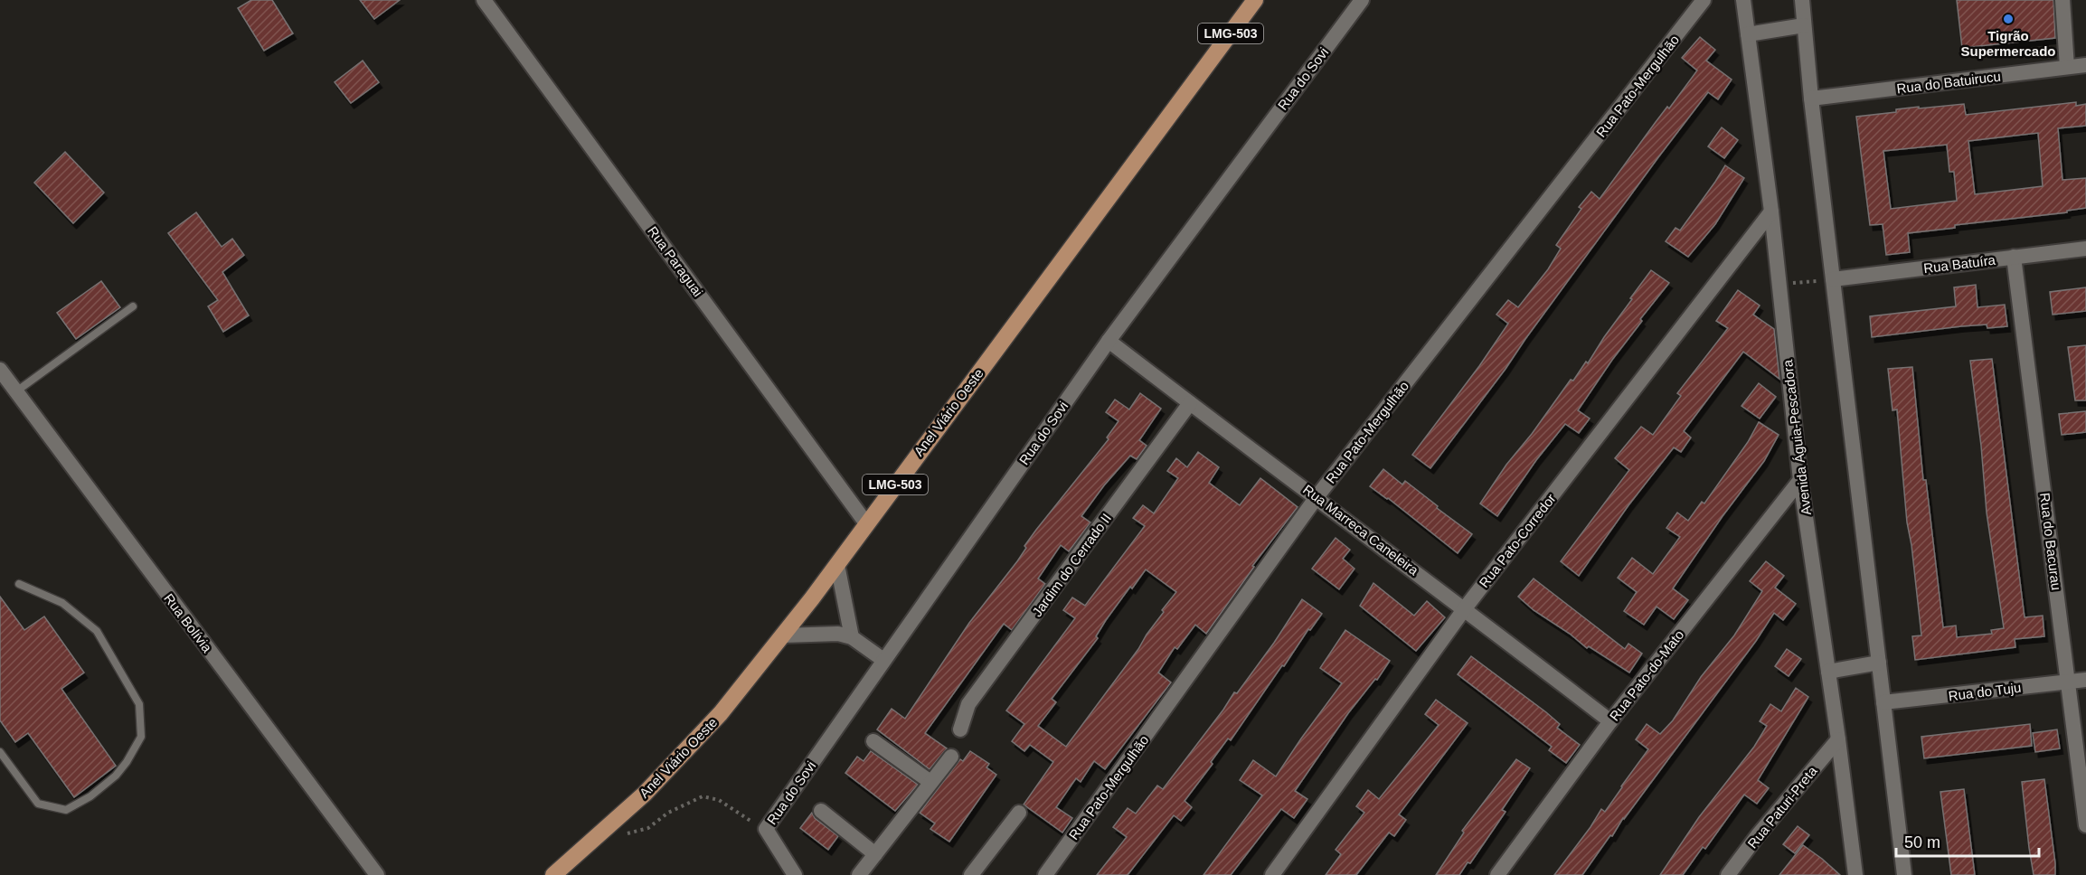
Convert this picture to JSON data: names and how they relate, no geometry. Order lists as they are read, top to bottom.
{
  "streets": {
    "main road": ["LMG-503", "Anel Viário Oeste"],
    "street": [
      "Rua do Sovi",
      "Rua do Batuirucu",
      "Rua Pato-Mergulhão",
      "Rua Paraguai",
      "Rua Batuíra",
      "Avenida Águia-Pescadora",
      "Rua Marreca Caneleira",
      "Rua Pato-Corredor",
      "Rua do Bacurau",
      "Jardim do Cerrado II",
      "Rua Bolívia",
      "Rua Pato-do-Mato",
      "Rua do Tuju",
      "Rua Paturi-Preta"
    ]
  },
  "crossings": [
    ["Rua do Sovi", "Rua Marreca Caneleira"],
    ["Rua Pato-Mergulhão", "Rua Marreca Caneleira"],
    ["Rua Paraguai", "Anel Viário Oeste"],
    ["Rua Batuíra", "Rua do Bacurau"],
    ["Avenida Águia-Pescadora", "Rua Pato-Corredor"],
    ["Avenida Águia-Pescadora", "Rua Pato-do-Mato"],
    ["Avenida Águia-Pescadora", "Rua Paturi-Preta"],
    ["Rua Marreca Caneleira", "Rua Pato-Corredor"],
    ["Rua Marreca Caneleira", "Jardim do Cerrado II"],
    ["Rua Marreca Caneleira", "Rua Pato-do-Mato"],
    ["Rua do Bacurau", "Rua do Tuju"]
  ],
  "places": ["Tigrão Supermercado"],
  "scale_bar": "50 m"
}
